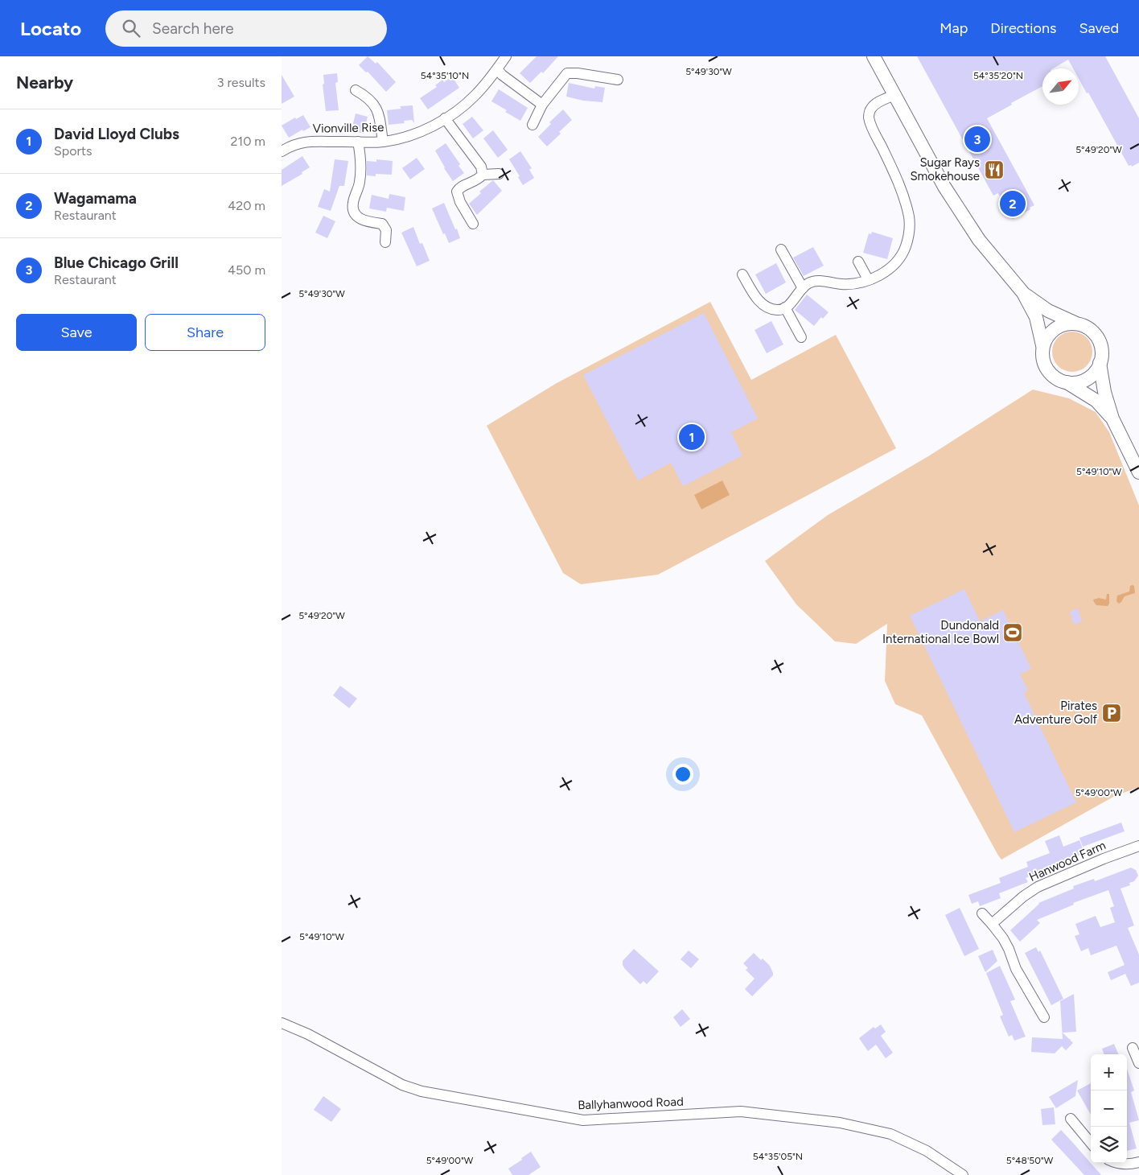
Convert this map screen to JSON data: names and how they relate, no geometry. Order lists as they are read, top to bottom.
{
  "streets": {
    "street": ["Vionville Rise", "Hanwood Farm", "Ballyhanwood Road"]
  },
  "places": {
    "restaurant": ["Sugar Rays Smokehouse"],
    "sports": ["Dundonald International Ice Bowl"],
    "parking": ["Pirates Adventure Golf"]
  },
  "north": "top right",
  "page": {
    "header": "Locato",
    "search": "Search here",
    "nav": ["Map", "Directions", "Saved"],
    "heading": ["Nearby", "3 results"],
    "list": [
      {
        "mark": "1",
        "name": "David Lloyd Clubs",
        "note": "Sports",
        "value": "210 m"
      },
      {
        "mark": "2",
        "name": "Wagamama",
        "note": "Restaurant",
        "value": "420 m"
      },
      {
        "mark": "3",
        "name": "Blue Chicago Grill",
        "note": "Restaurant",
        "value": "450 m"
      }
    ],
    "pins": ["3", "2", "1"],
    "buttons": ["Save", "Share"],
    "map_buttons": ["+", "−"]
  },
  "coordinates": [
    "5°49'30\"W",
    "54°35'10\"N",
    "54°35'20\"N",
    "5°49'20\"W",
    "5°49'10\"W",
    "5°49'00\"W",
    "54°35'05\"N",
    "5°48'50\"W"
  ]
}
